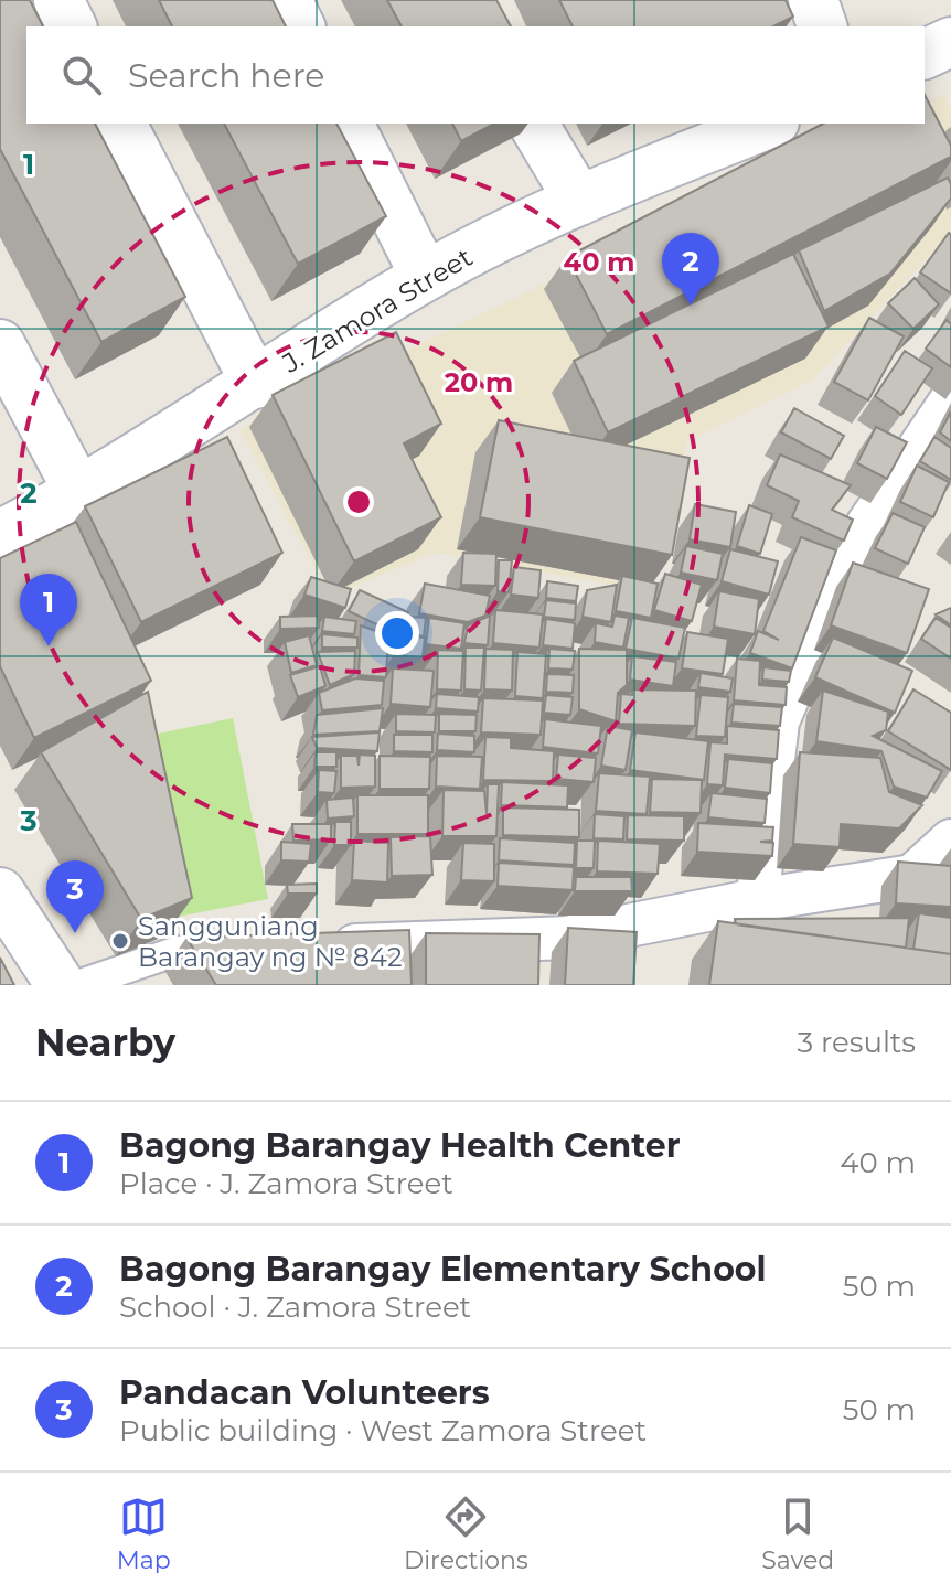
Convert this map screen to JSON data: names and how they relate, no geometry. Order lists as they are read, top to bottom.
{
  "streets": {
    "street": ["J. Zamora Street"]
  },
  "places": ["Sangguniang Barangay ng № 842"],
  "page": {
    "search": "Search here",
    "pins": ["2", "1", "3"],
    "heading": ["Nearby", "3 results"],
    "list": [
      {
        "mark": "1",
        "name": "Bagong Barangay Health Center",
        "note": "Place · J. Zamora Street",
        "value": "40 m"
      },
      {
        "mark": "2",
        "name": "Bagong Barangay Elementary School",
        "note": "School · J. Zamora Street",
        "value": "50 m"
      },
      {
        "mark": "3",
        "name": "Pandacan Volunteers",
        "note": "Public building · West Zamora Street",
        "value": "50 m"
      }
    ],
    "nav": ["Map", "Directions", "Saved"]
  },
  "grid": {
    "rows": ["1", "2", "3"]
  },
  "rings": ["40 m", "20 m"]
}
